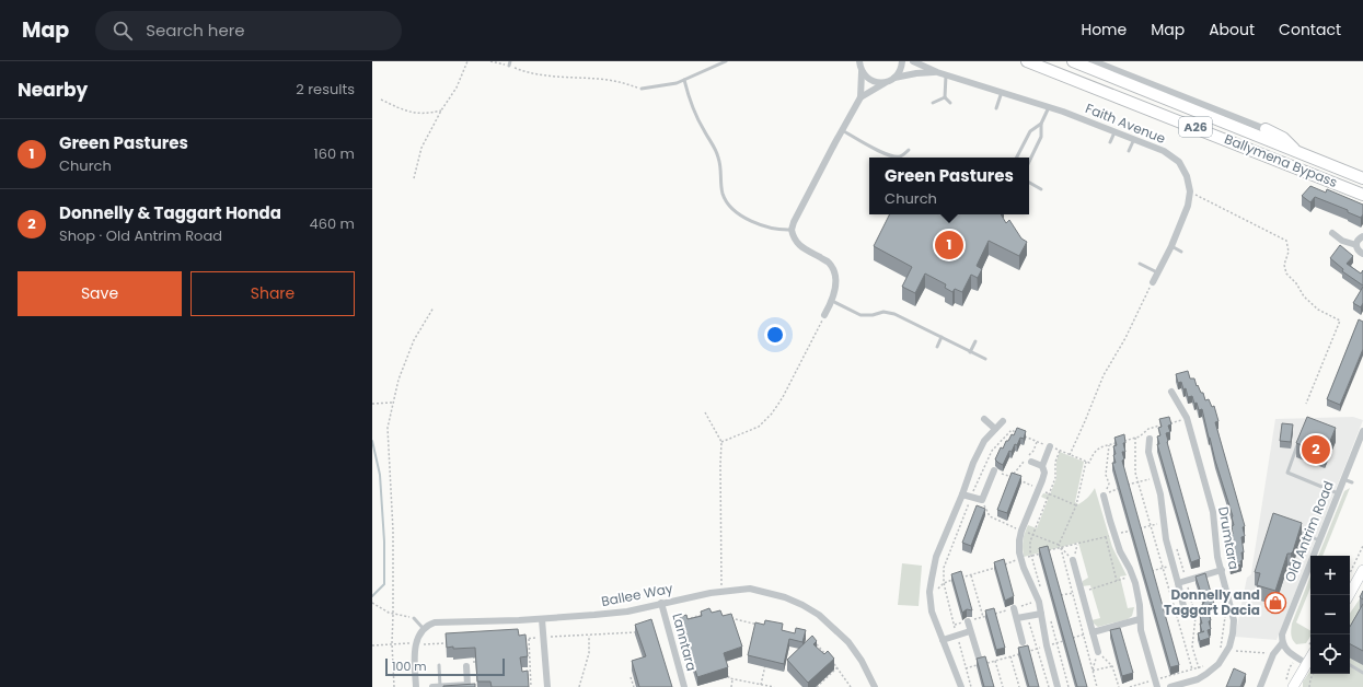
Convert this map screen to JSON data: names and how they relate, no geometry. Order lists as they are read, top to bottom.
{
  "streets": {
    "highway": ["A26", "Ballymena Bypass"],
    "street": [
      "Faith Avenue",
      "Old Antrim Road",
      "Drumtara",
      "Ballee Way",
      "Lanntara"
    ]
  },
  "crossings": [
    ["Ballee Way", "Lanntara"]
  ],
  "places": {
    "shop": ["Donnelly and Taggart Dacia"]
  },
  "scale_bar": "100 m",
  "page": {
    "header": "Map",
    "search": "Search here",
    "nav": [
      "Home",
      "Map",
      "About",
      "Contact"
    ],
    "heading": ["Nearby", "2 results"],
    "list": [
      {
        "mark": "1",
        "name": "Green Pastures",
        "note": "Church",
        "value": "160 m"
      },
      {
        "mark": "2",
        "name": "Donnelly & Taggart Honda",
        "note": "Shop · Old Antrim Road",
        "value": "460 m"
      }
    ],
    "popup": ["Green Pastures", "Church"],
    "pins": ["1", "2"],
    "buttons": ["Save", "Share"],
    "map_buttons": ["+", "−"],
    "scale": "100 m"
  }
}
